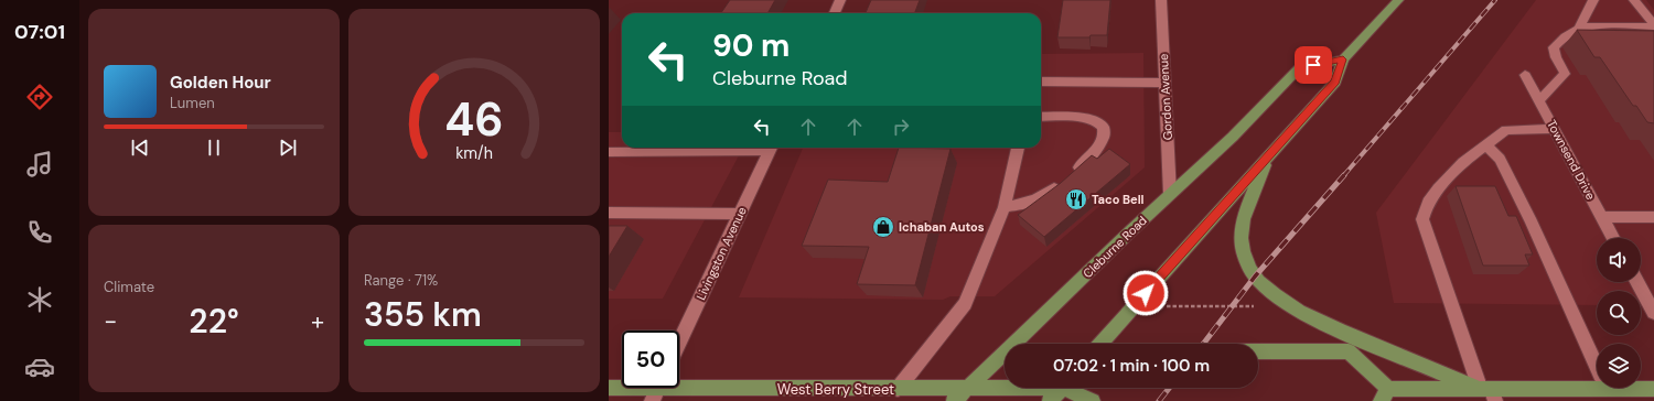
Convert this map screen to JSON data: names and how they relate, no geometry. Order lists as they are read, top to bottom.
{
  "streets": {
    "main road": ["Cleburne Road", "West Berry Street"],
    "street": ["Gordon Avenue", "Townsend Drive", "Livingston Avenue"]
  },
  "crossings": [
    ["Gordon Avenue", "Cleburne Road"],
    ["Cleburne Road", "West Berry Street"]
  ],
  "places": {
    "restaurant": ["Taco Bell"],
    "shop": ["Ichaban Autos"]
  },
  "page": {
    "tabs": "07:01",
    "turn": ["90 m", "Cleburne Road"],
    "song": ["Golden Hour", "Lumen"],
    "tile": [
      "Climate",
      ["Range · 71%", "355 km"]
    ],
    "heat": ["−", "22°", "+"],
    "limit": "50",
    "trip": "07:02 · 1 min · 100 m",
    "gauge": ["46", "km/h"]
  }
}
